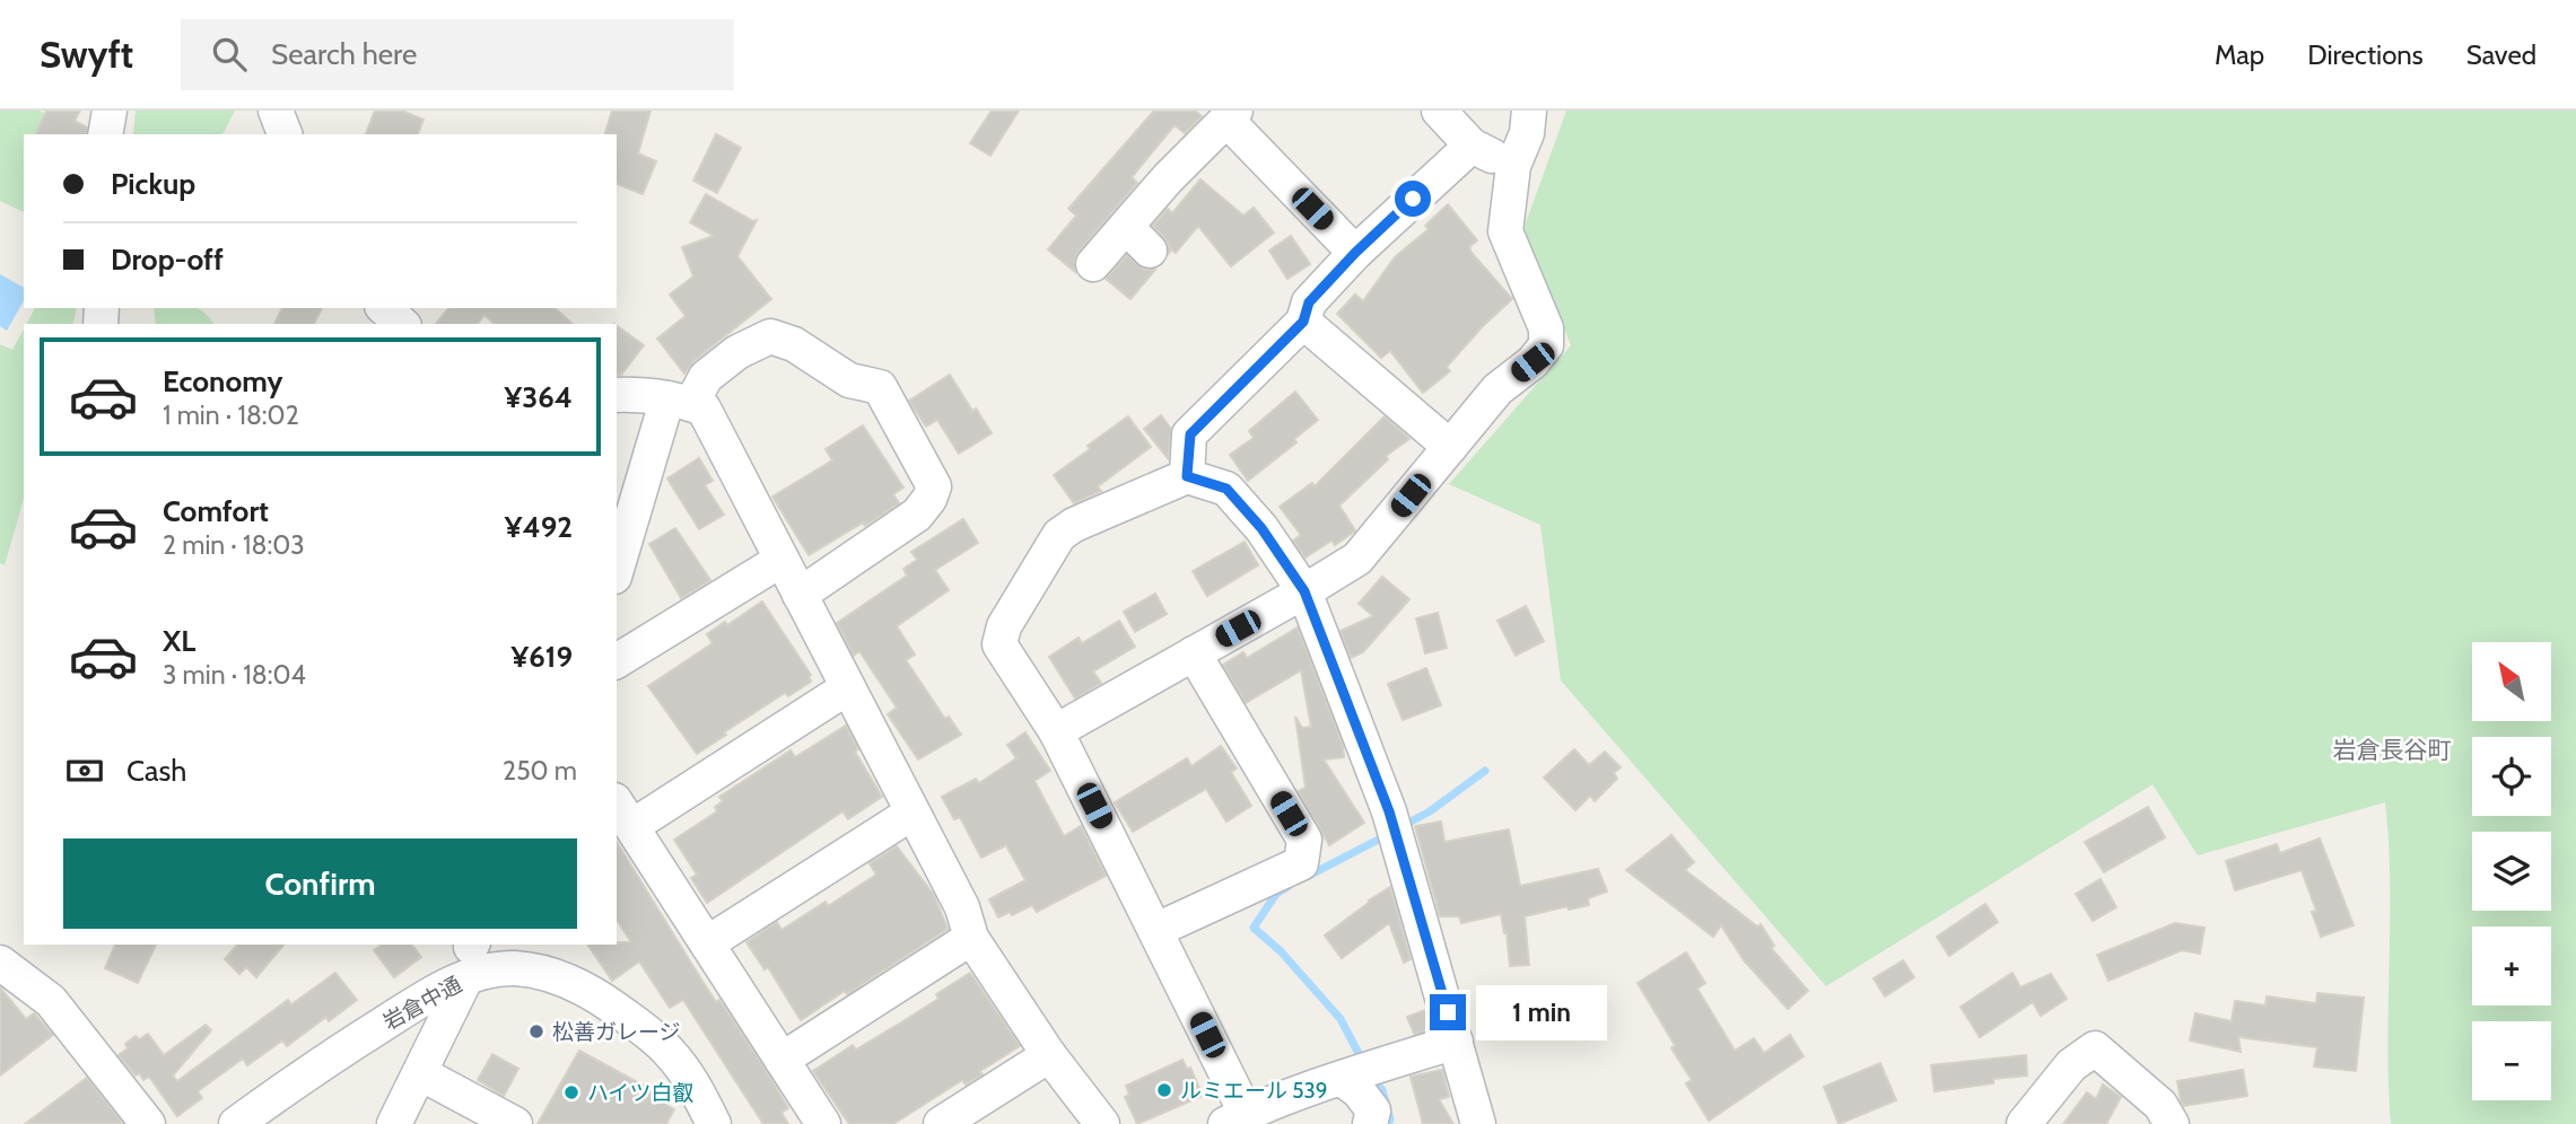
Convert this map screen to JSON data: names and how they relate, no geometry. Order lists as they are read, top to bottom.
{
  "streets": {
    "street": ["岩倉中通"]
  },
  "districts": ["岩倉長谷町"],
  "places": ["松善ガレージ", "ルミエール 539", "ハイツ白叡"],
  "north": "top left",
  "page": {
    "header": "Swyft",
    "search": "Search here",
    "nav": ["Map", "Directions", "Saved"],
    "banner": ["Pickup", "Drop-off"],
    "list": [
      {
        "name": "Economy",
        "note": "1 min · 18:02",
        "value": "¥364"
      },
      {
        "name": "Comfort",
        "note": "2 min · 18:03",
        "value": "¥492"
      },
      {
        "name": "XL",
        "note": "3 min · 18:04",
        "value": "¥619"
      }
    ],
    "map_buttons": ["+", "−"],
    "pay": ["Cash", "250 m"],
    "buttons": "Confirm",
    "bubble": "1 min"
  }
}
